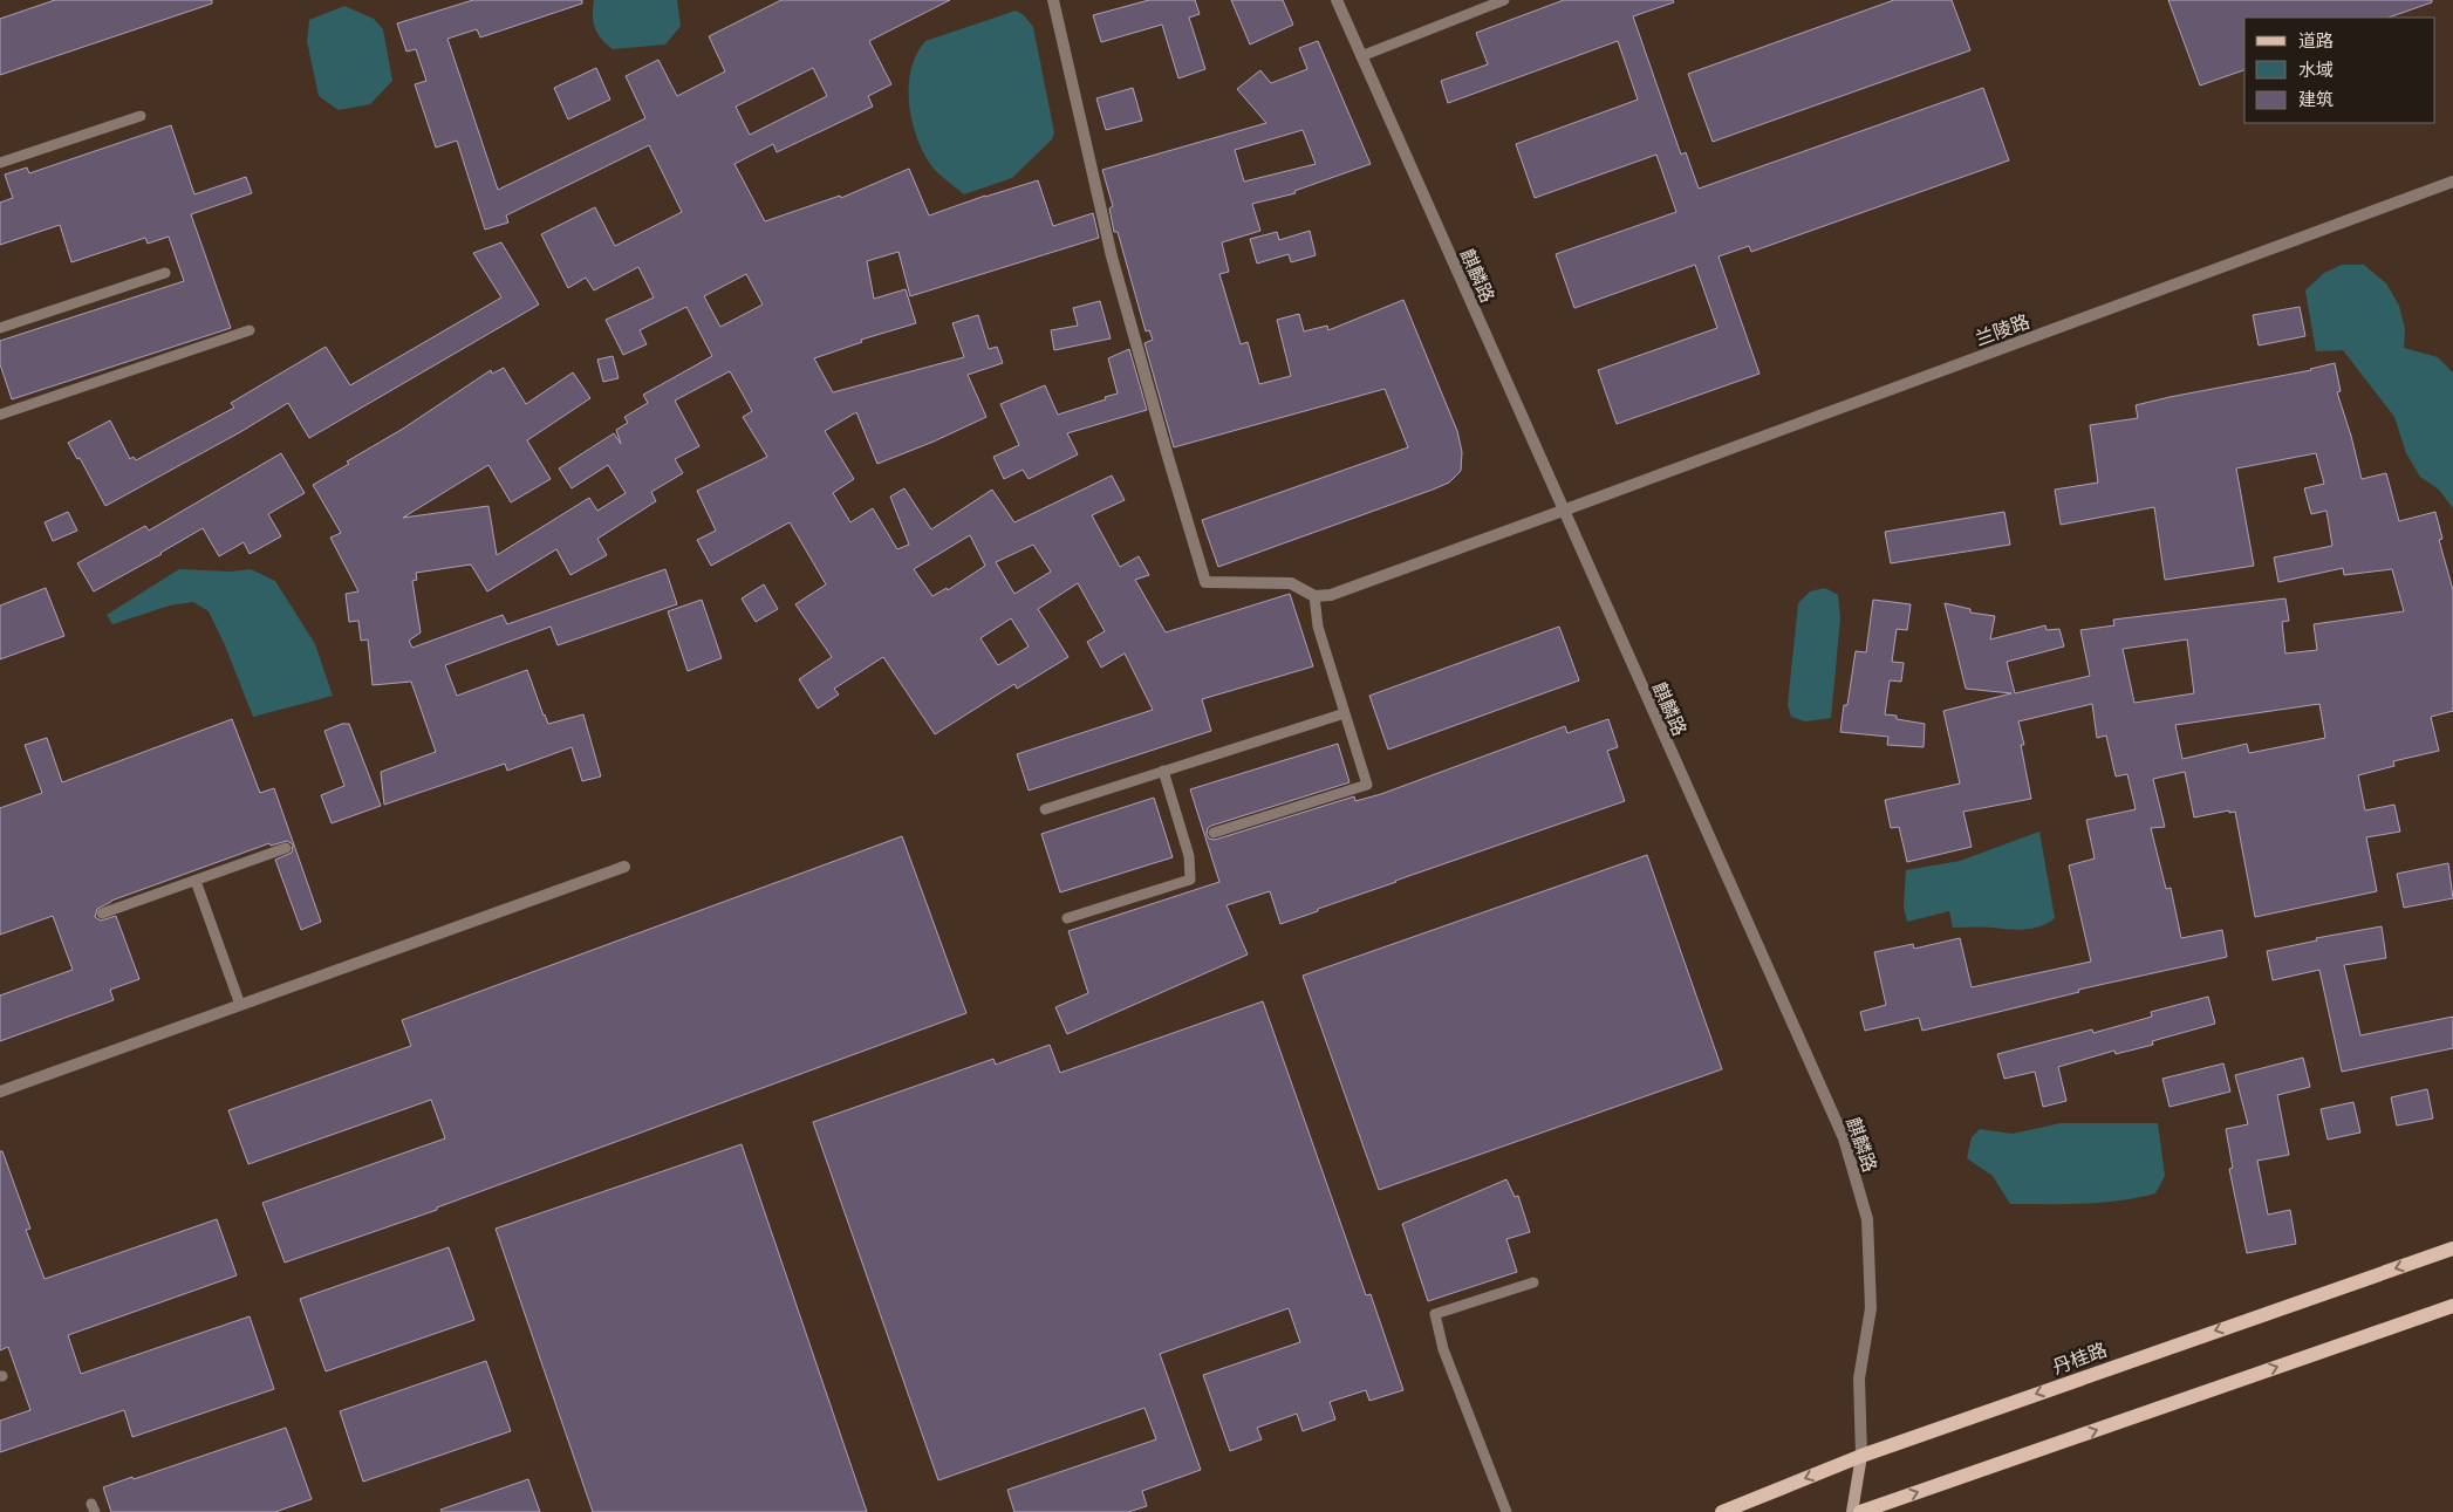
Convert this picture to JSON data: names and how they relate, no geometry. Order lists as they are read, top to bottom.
{
  "streets": {
    "main road": ["丹桂路"],
    "street": ["麒麟路", "兰陵路"]
  },
  "crossings": [
    ["麒麟路", "兰陵路"],
    ["麒麟路", "丹桂路"]
  ],
  "legend": ["道路", "水域", "建筑"]
}
